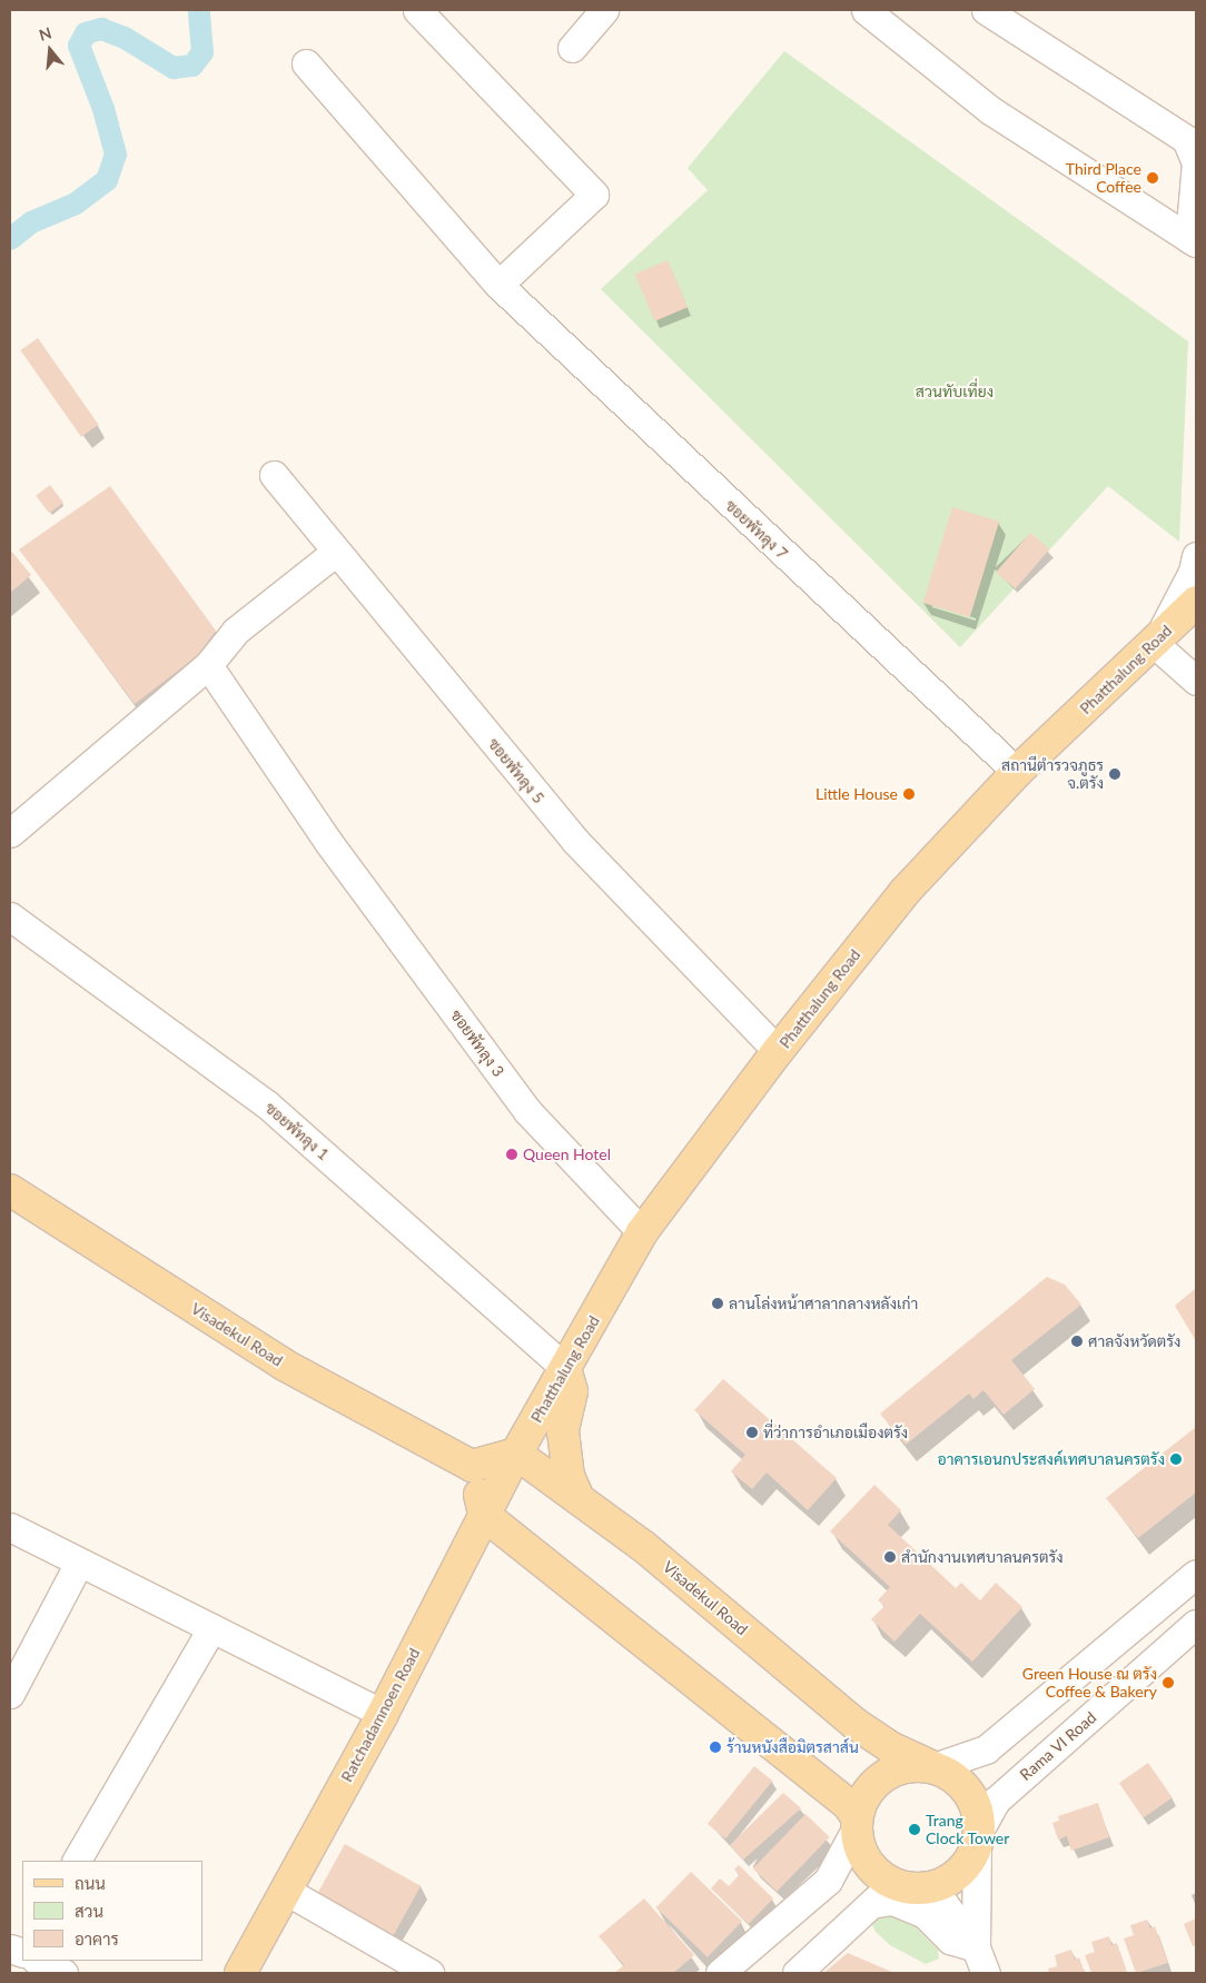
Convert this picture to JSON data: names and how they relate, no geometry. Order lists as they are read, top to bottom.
{
  "streets": {
    "main road": ["Phatthalung Road", "Visadekul Road", "Ratchadamnoen Road"],
    "street": [
      "ซอยพัทลุง 7",
      "ซอยพัทลุง 5",
      "ซอยพัทลุง 3",
      "ซอยพัทลุง 1",
      "Rama VI Road"
    ]
  },
  "crossings": [
    ["ซอยพัทลุง 7", "Phatthalung Road"],
    ["Phatthalung Road", "ซอยพัทลุง 5"],
    ["Phatthalung Road", "ซอยพัทลุง 3"],
    ["Phatthalung Road", "ซอยพัทลุง 1"],
    ["Phatthalung Road", "Visadekul Road"],
    ["Phatthalung Road", "Ratchadamnoen Road"],
    ["Visadekul Road", "Ratchadamnoen Road"],
    ["Visadekul Road", "Rama VI Road"]
  ],
  "parks": ["สวนทับเที่ยง"],
  "places": [
    "Third Place Coffee",
    "สถานีตำรวจภูธร จ.ตรัง",
    "Little House",
    "Queen Hotel",
    "ลานโล่งหน้าศาลากลางหลังเก่า",
    "ศาลจังหวัดตรัง",
    "ที่ว่าการอำเภอเมืองตรัง",
    "อาคารเอนกประสงค์เทศบาลนครตรัง",
    "สำนักงานเทศบาลนครตรัง",
    "Green House ณ ตรัง Coffee & Bakery",
    "ร้านหนังสือมิตรสาส์น",
    "Trang Clock Tower"
  ],
  "legend": ["ถนน", "สวน", "อาคาร"],
  "north": "top"
}
